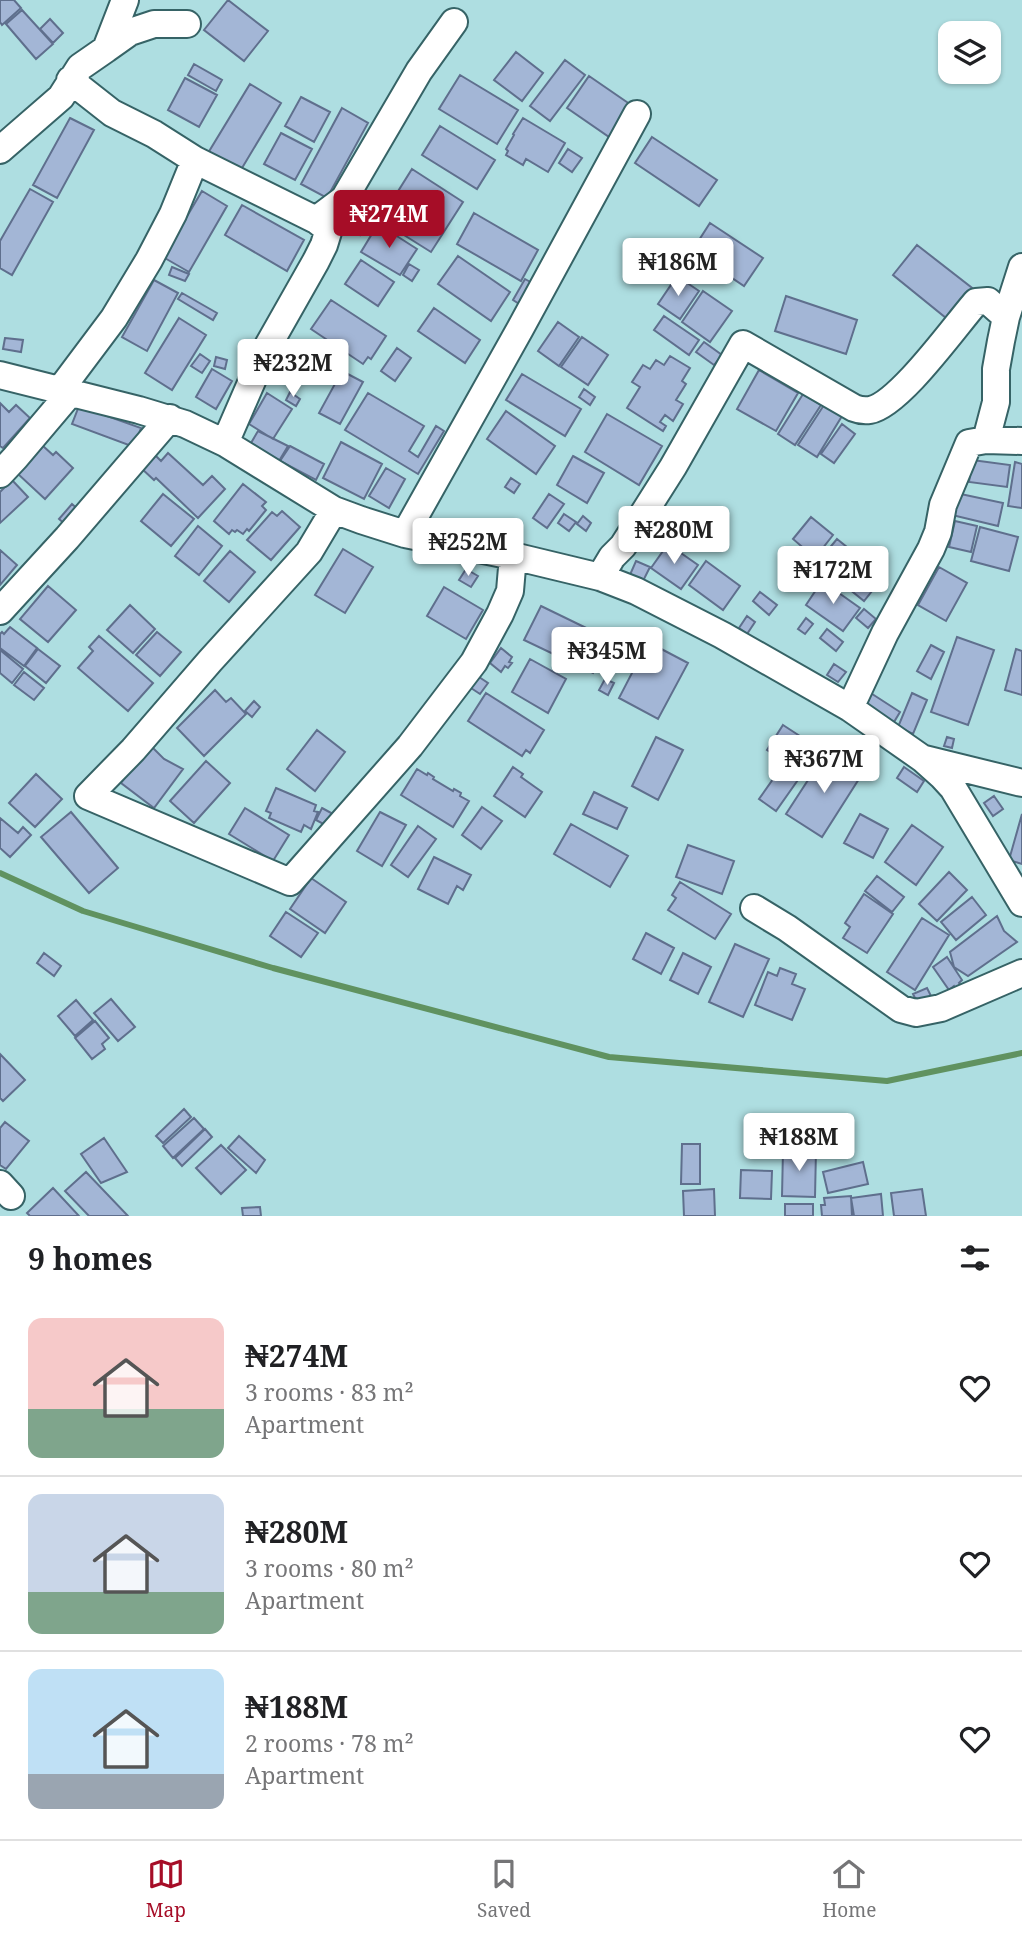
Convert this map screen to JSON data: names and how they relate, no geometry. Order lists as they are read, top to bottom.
{
  "page": {
    "price": [
      "₦274M",
      "₦186M",
      "₦232M",
      "₦280M",
      "₦252M",
      "₦172M",
      "₦345M",
      "₦367M",
      "₦188M"
    ],
    "heading": "9 homes",
    "list": [
      {
        "name": "₦274M",
        "note": "3 rooms · 83 m² · Apartment"
      },
      {
        "name": "₦280M",
        "note": "3 rooms · 80 m² · Apartment"
      },
      {
        "name": "₦188M",
        "note": "2 rooms · 78 m² · Apartment"
      }
    ],
    "tabs": ["Map", "Saved", "Home"]
  }
}
